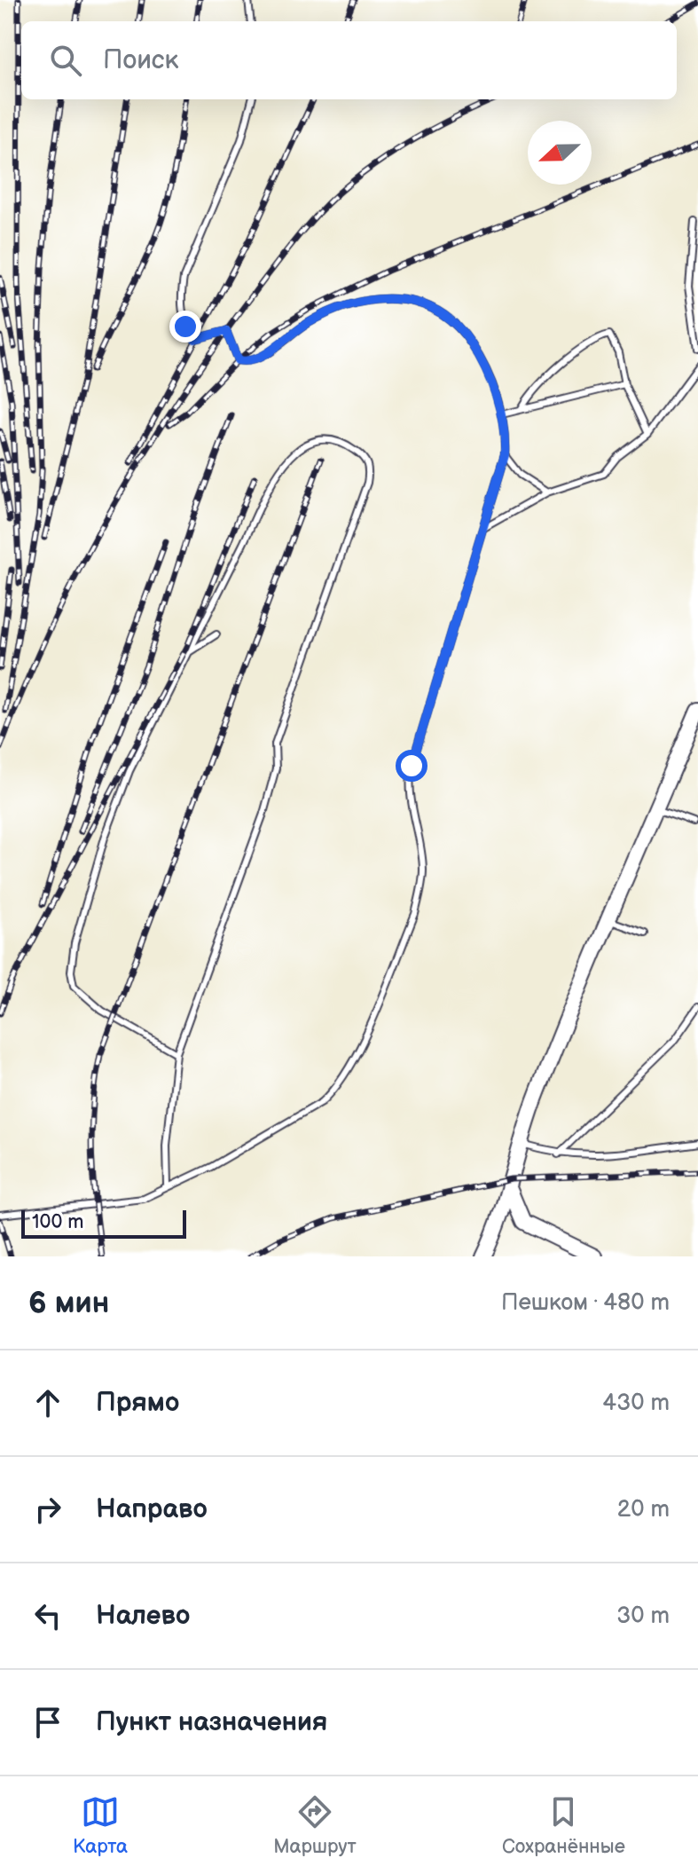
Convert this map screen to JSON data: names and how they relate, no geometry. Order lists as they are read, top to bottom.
{
  "scale_bar": "100 m",
  "north": "left",
  "page": {
    "search": "Поиск",
    "scale": "100 m",
    "heading": ["6 мин", "Пешком · 480 m"],
    "list": [
      ["Прямо", "430 m"],
      ["Направо", "20 m"],
      ["Налево", "30 m"],
      "Пункт назначения"
    ],
    "nav": ["Карта", "Маршрут", "Сохранённые"]
  }
}
